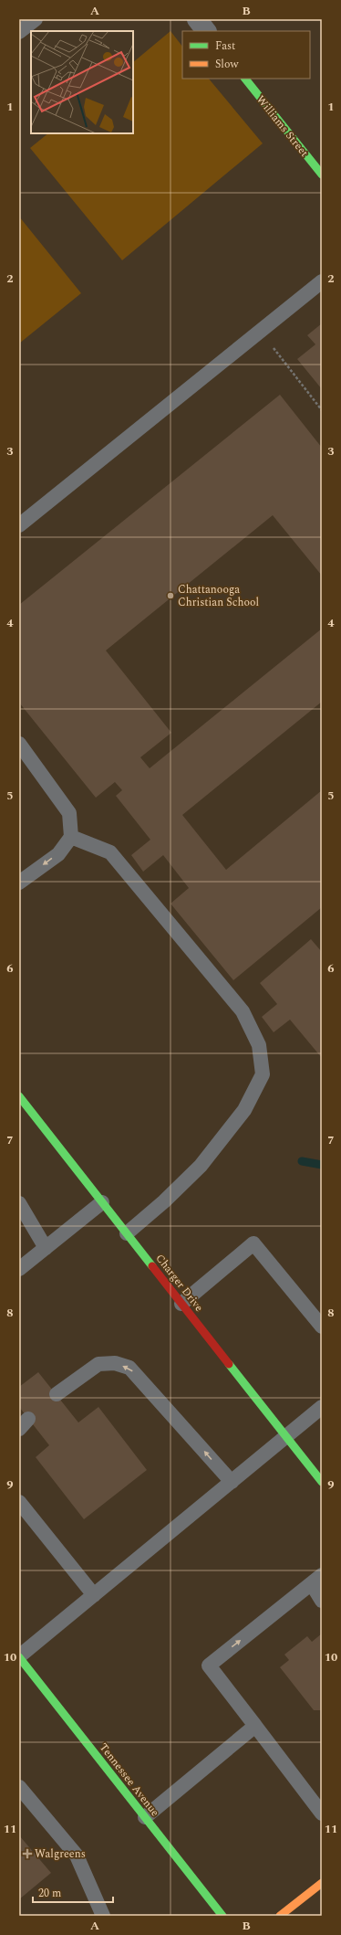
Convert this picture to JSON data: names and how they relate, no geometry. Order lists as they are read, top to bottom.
{
  "streets": {
    "street": ["Williams Street", "Charger Drive", "Tennessee Avenue"]
  },
  "places": {
    "other": ["Chattanooga Christian School"],
    "health": ["Walgreens"]
  },
  "legend": ["Fast", "Slow"],
  "scale_bar": "20 m",
  "grid": {
    "columns": ["A", "B"],
    "rows": [
      "1",
      "2",
      "3",
      "4",
      "5",
      "6",
      "7",
      "8",
      "9",
      "10",
      "11"
    ]
  }
}
